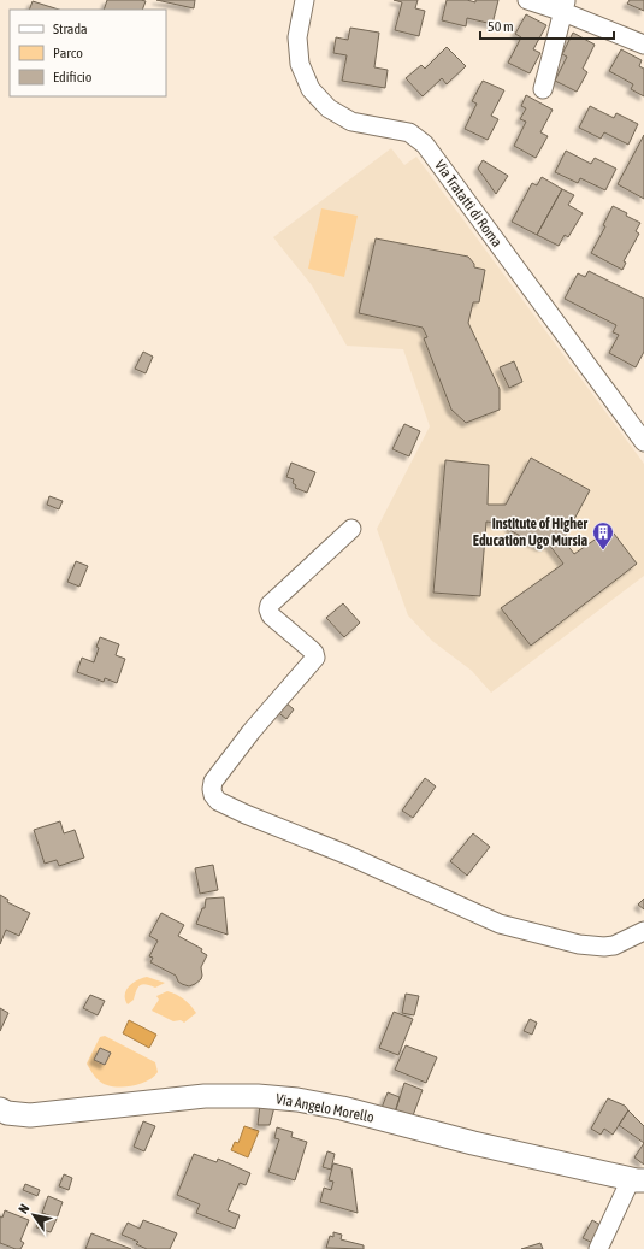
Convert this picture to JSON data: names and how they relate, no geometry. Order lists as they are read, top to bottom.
{
  "streets": {
    "street": ["Via Tratatti di Roma", "Via Angelo Morello"]
  },
  "places": {
    "building": ["Institute of Higher Education Ugo Mursia"]
  },
  "legend": ["Strada", "Parco", "Edificio"],
  "scale_bar": "50 m",
  "north": "top left"
}
